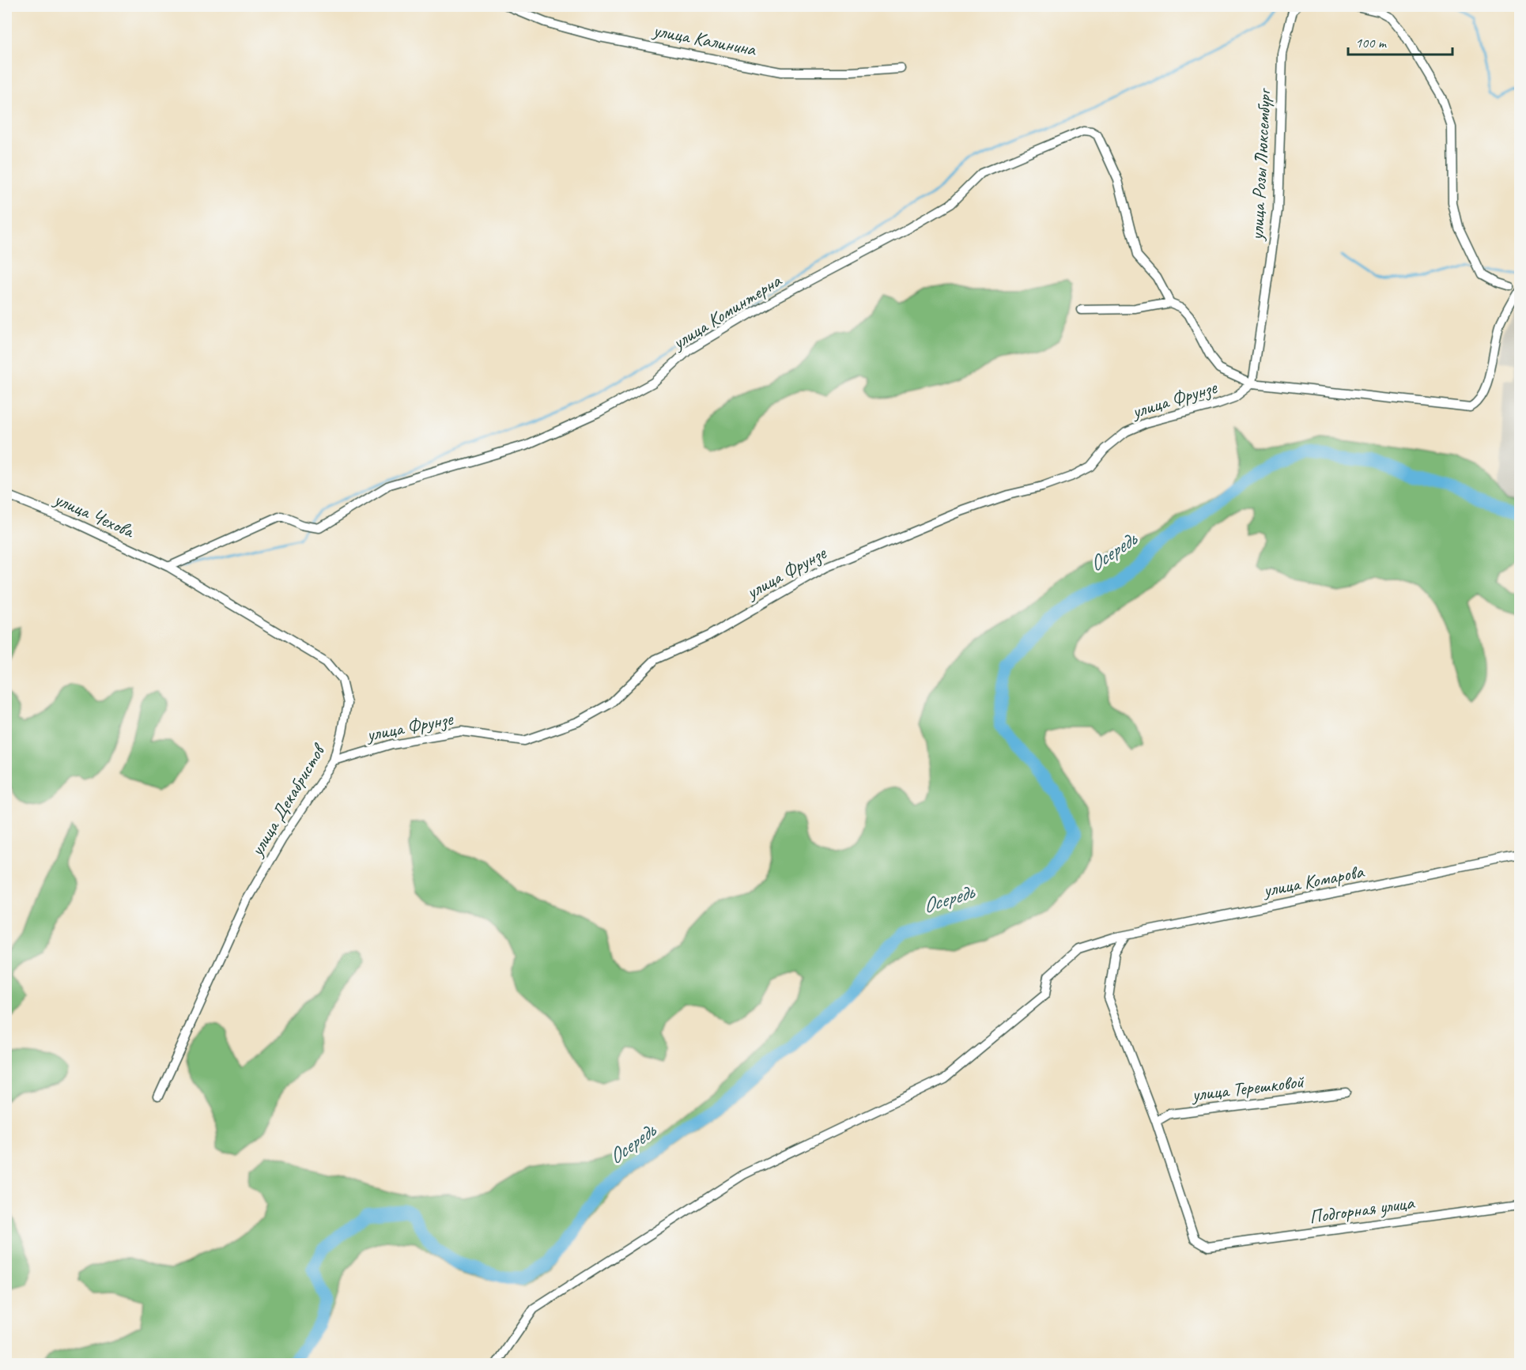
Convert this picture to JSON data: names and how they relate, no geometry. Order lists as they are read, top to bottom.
{
  "streets": {
    "street": [
      "улица Калинина",
      "улица Розы Люксембург",
      "улица Коминтерна",
      "улица Фрунзе",
      "улица Чехова",
      "улица Декабристов",
      "улица Комарова",
      "улица Терешковой",
      "Подгорная улица"
    ]
  },
  "crossings": [
    ["улица Розы Люксембург", "улица Фрунзе"],
    ["улица Коминтерна", "улица Чехова"],
    ["улица Коминтерна", "улица Декабристов"],
    ["улица Фрунзе", "улица Декабристов"],
    ["улица Чехова", "улица Декабристов"],
    ["улица Терешковой", "Подгорная улица"]
  ],
  "water": ["Осередь"],
  "scale_bar": "100 m"
}
